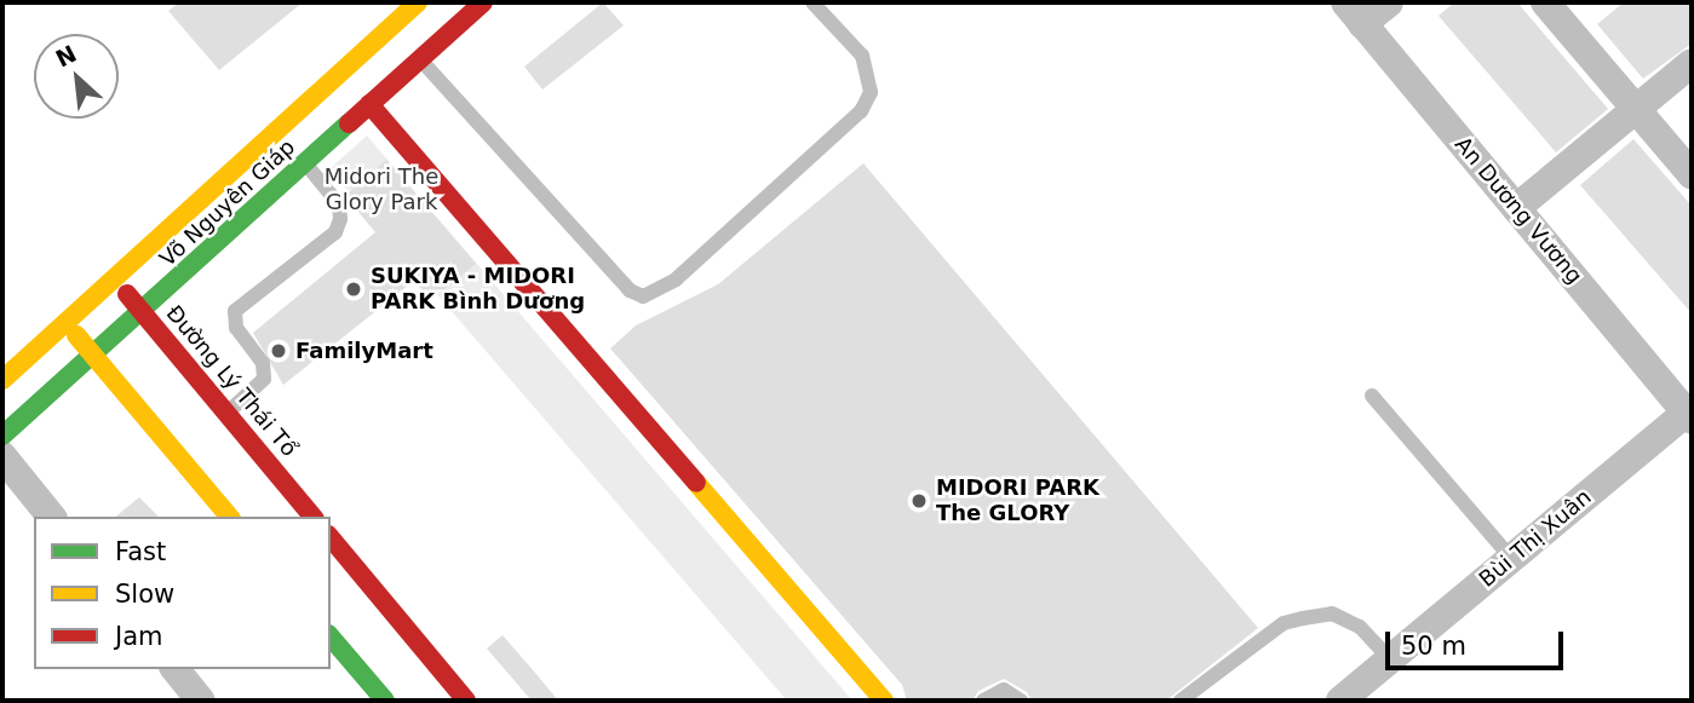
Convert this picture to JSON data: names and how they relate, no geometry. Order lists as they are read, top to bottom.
{
  "streets": {
    "street": [
      "Võ Nguyên Giáp",
      "An Dương Vương",
      "Đường Lý Thái Tổ",
      "Bùi Thị Xuân"
    ]
  },
  "crossings": [
    ["Võ Nguyên Giáp", "Đường Lý Thái Tổ"],
    ["An Dương Vương", "Bùi Thị Xuân"]
  ],
  "parks": ["Midori The Glory Park"],
  "places": ["SUKIYA - MIDORI PARK Bình Dương", "FamilyMart", "MIDORI PARK The GLORY"],
  "legend": ["Fast", "Slow", "Jam"],
  "scale_bar": "50 m",
  "north": "top left"
}
